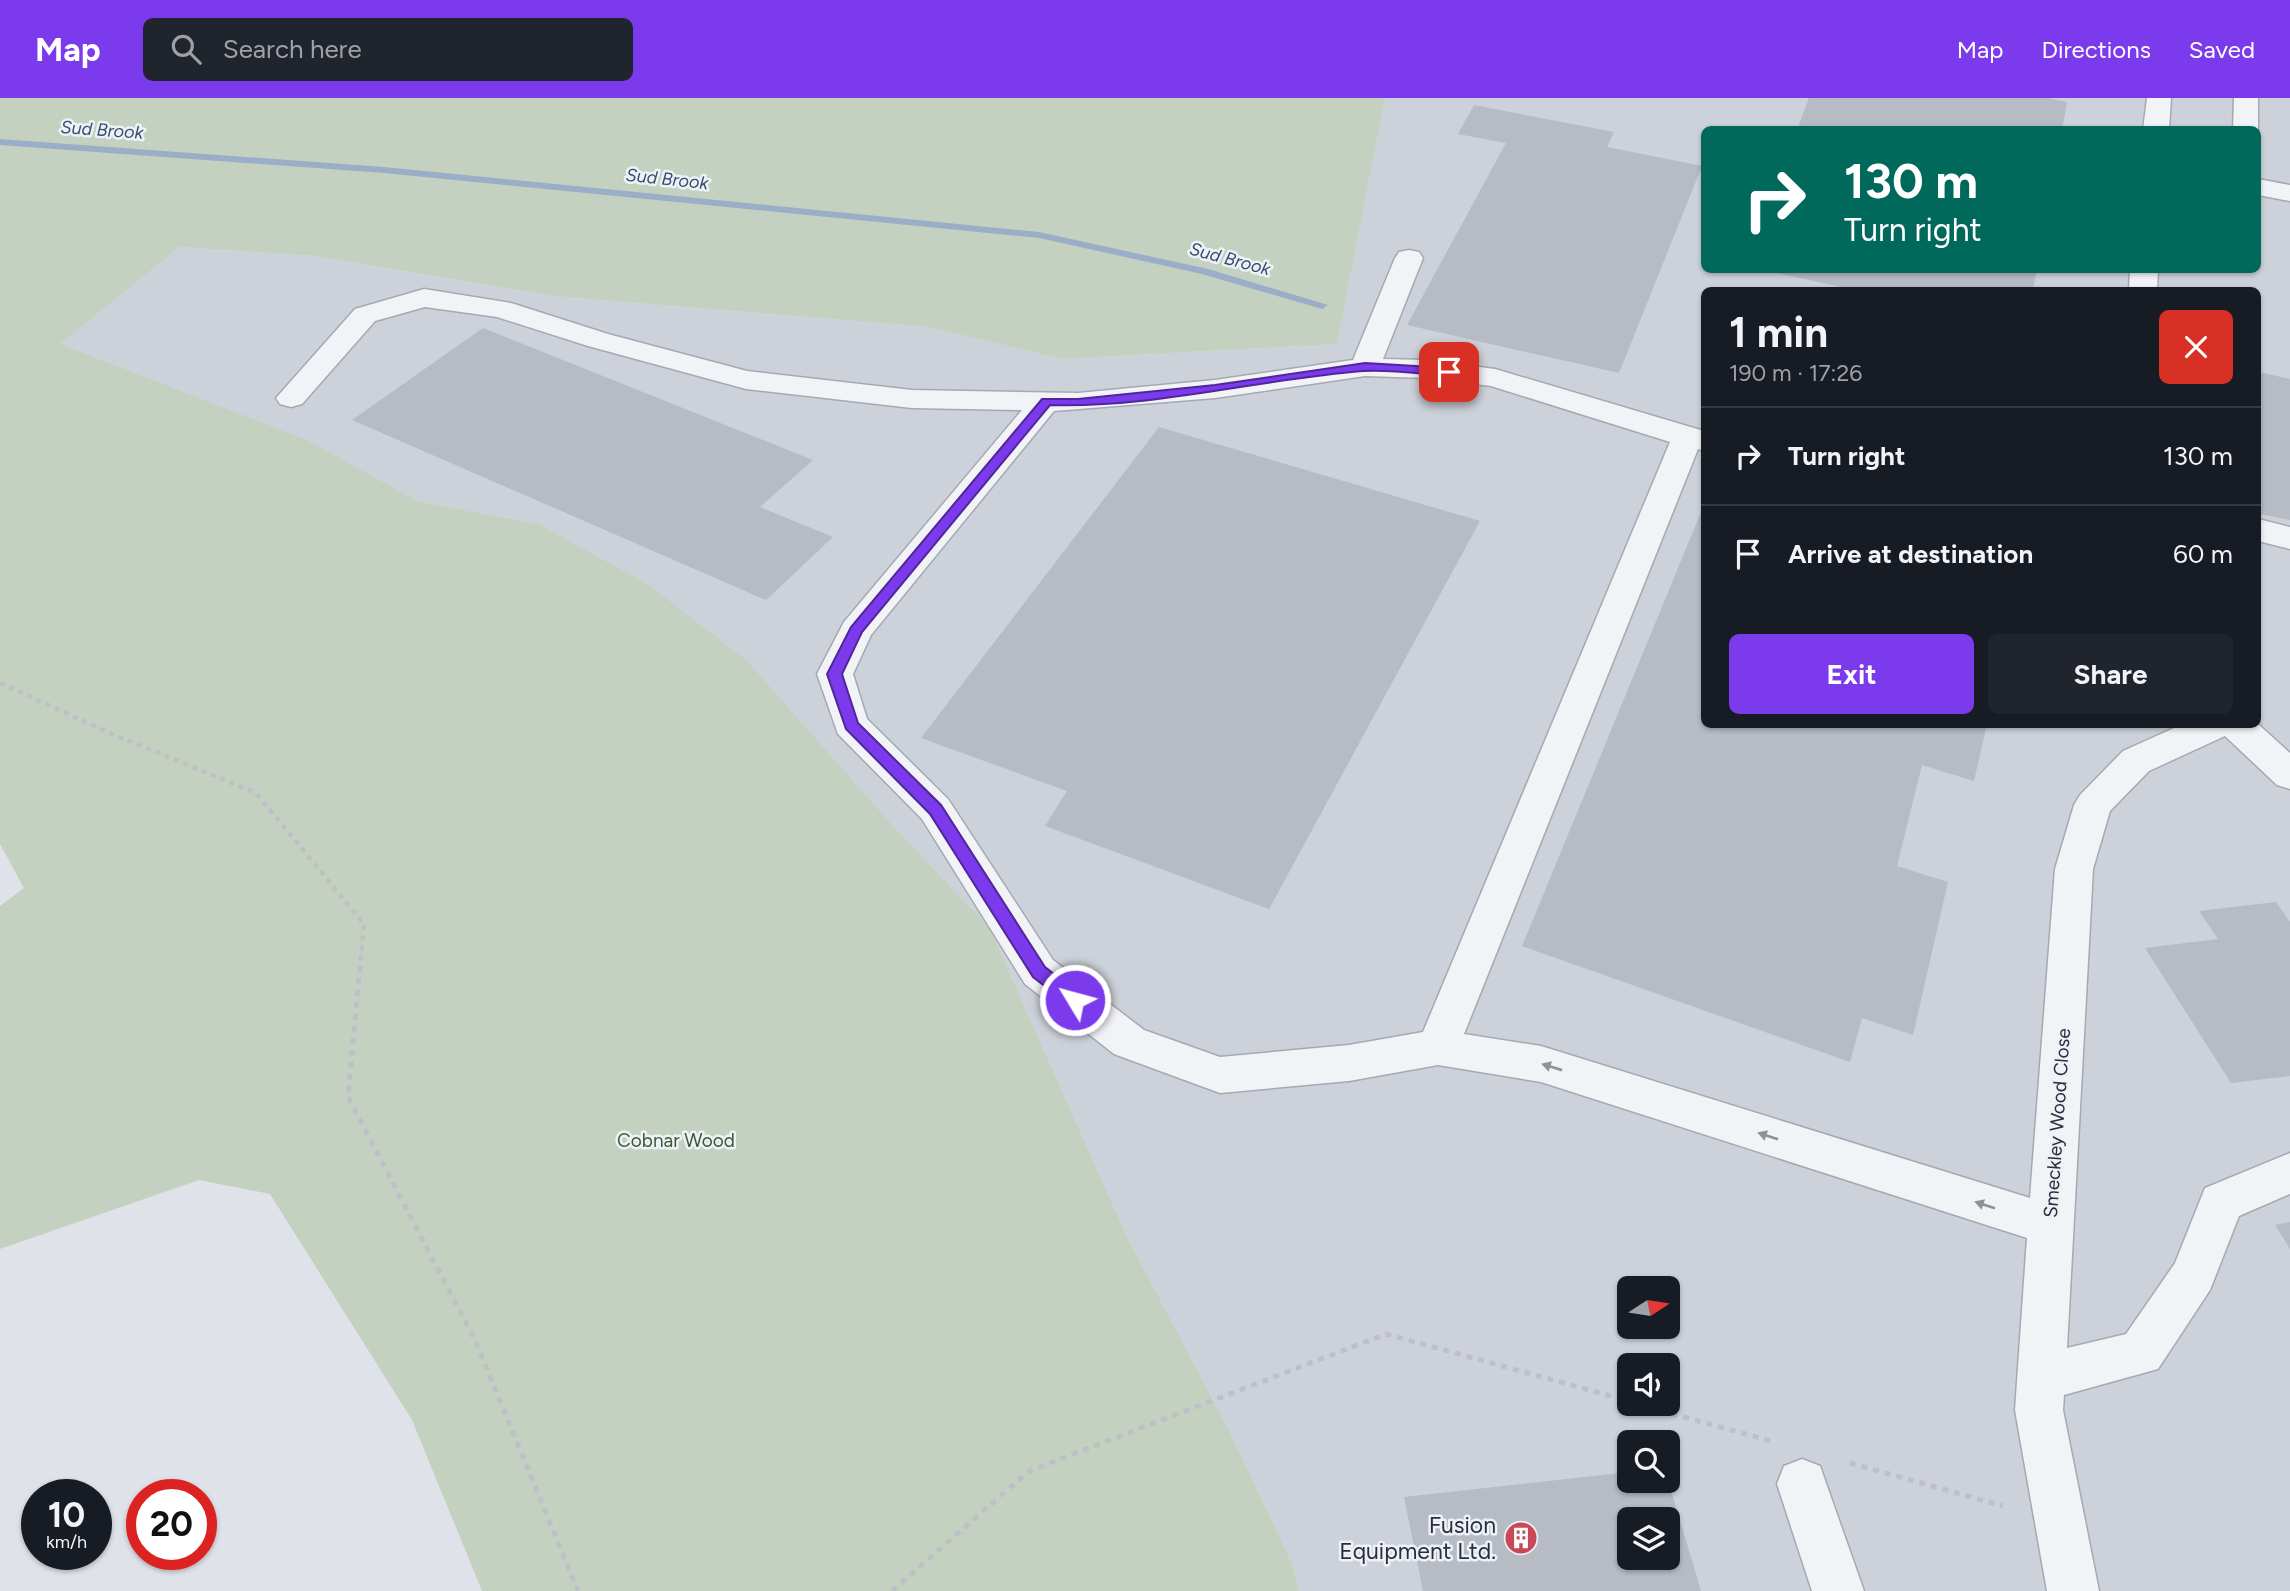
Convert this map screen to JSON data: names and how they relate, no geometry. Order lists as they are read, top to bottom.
{
  "streets": {
    "street": ["Smeckley Wood Close"]
  },
  "water": ["Sud Brook"],
  "parks": ["Cobnar Wood"],
  "places": {
    "building": ["Fusion Equipment Ltd."]
  },
  "north": "right",
  "page": {
    "header": "Map",
    "search": "Search here",
    "nav": ["Map", "Directions", "Saved"],
    "turn": ["130 m", "Turn right"],
    "heading": ["1 min", "190 m · 17:26"],
    "list": [
      {
        "name": "Turn right",
        "value": "130 m"
      },
      {
        "name": "Arrive at destination",
        "value": "60 m"
      }
    ],
    "buttons": ["Exit", "Share"],
    "speed": "10 km/h",
    "limit": "20"
  }
}
